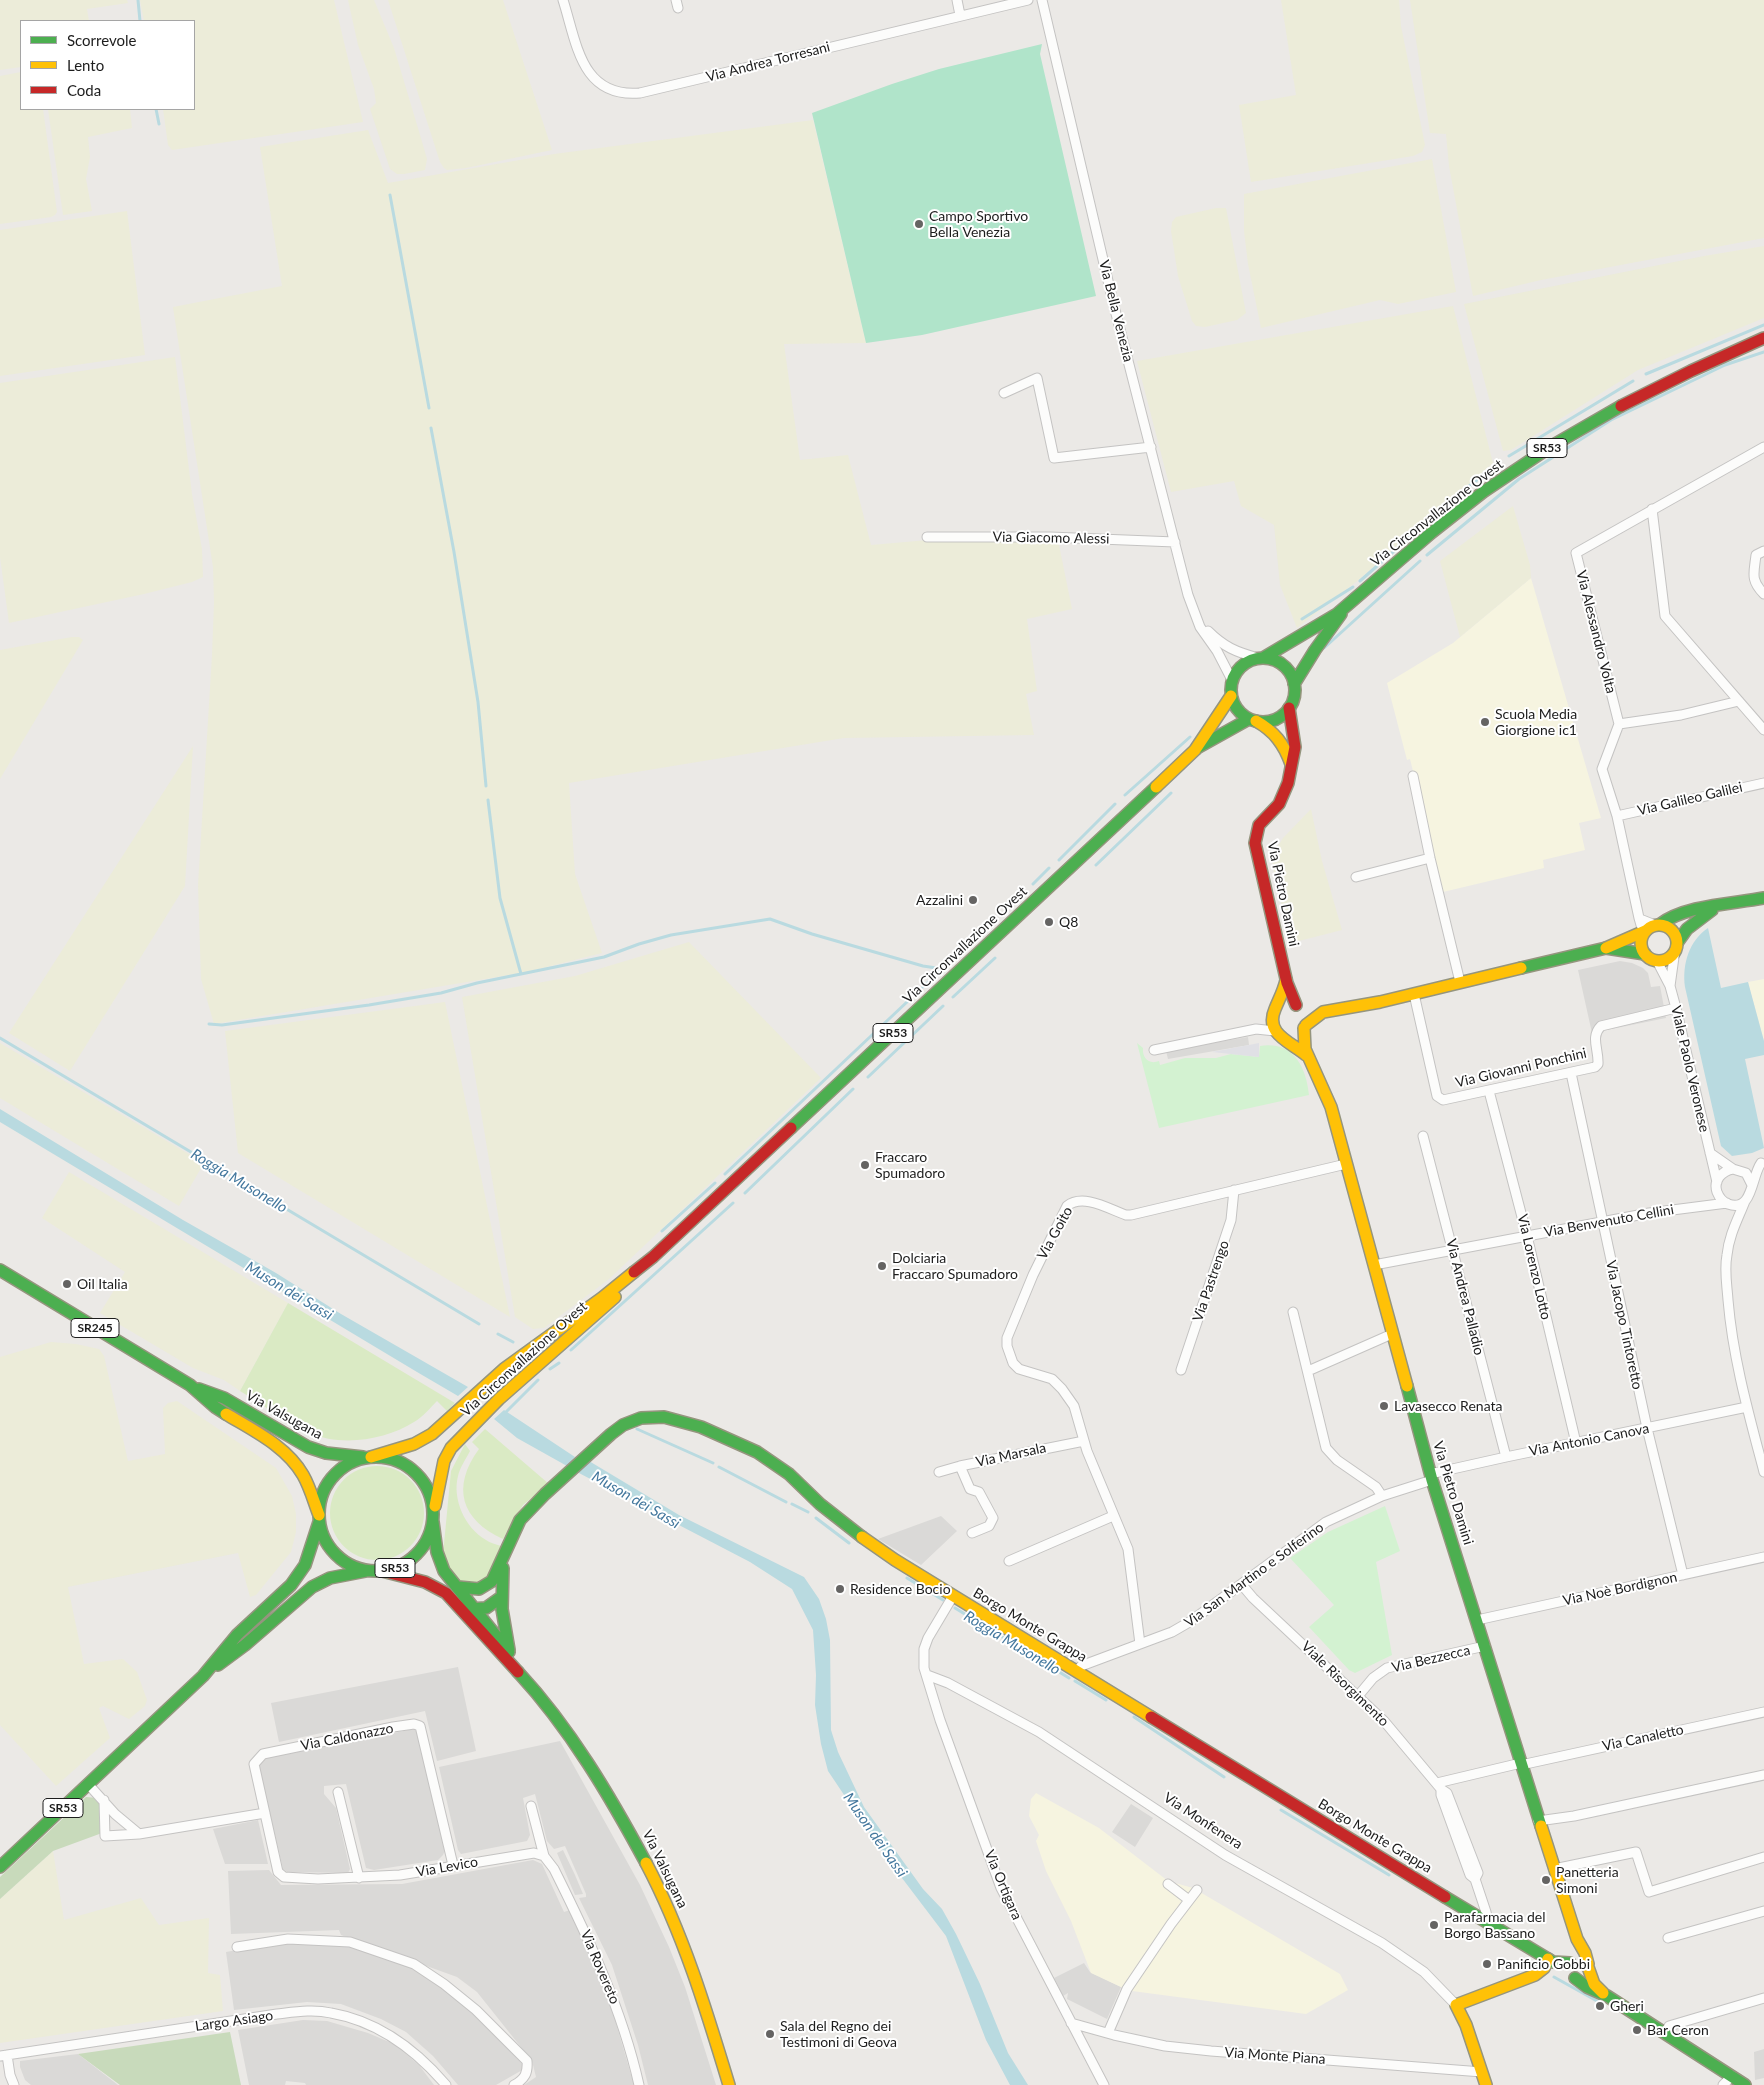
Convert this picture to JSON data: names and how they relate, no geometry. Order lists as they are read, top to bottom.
{
  "streets": {
    "main road": [
      "SR53",
      "Via Circonvallazione Ovest",
      "Via Pietro Damini",
      "SR245",
      "Via Valsugana",
      "Borgo Monte Grappa",
      "Via Monfenera"
    ],
    "street": [
      "Via Andrea Torresani",
      "Via Bella Venezia",
      "Via Giacomo Alessi",
      "Via Alessandro Volta",
      "Via Galileo Galilei",
      "Via Giovanni Ponchini",
      "Viale Paolo Veronese",
      "Via Benvenuto Cellini",
      "Via Goito",
      "Via Lorenzo Lotto",
      "Via Pastrengo",
      "Via Andrea Palladio",
      "Via Jacopo Tintoretto",
      "Via Antonio Canova",
      "Via Marsala",
      "Via San Martino e Solferino",
      "Via Noè Bordignon",
      "Via Bezzecca",
      "Viale Risorgimento",
      "Via Caldonazzo",
      "Via Canaletto",
      "Via Levico",
      "Via Ortigara",
      "Via Rovereto",
      "Largo Asiago",
      "Via Monte Piana"
    ]
  },
  "crossings": [
    ["Via Bella Venezia", "Via Circonvallazione Ovest"],
    ["Via Bella Venezia", "Via Giacomo Alessi"],
    ["Via Bella Venezia", "Via Pietro Damini"],
    ["Via Circonvallazione Ovest", "Via Pietro Damini"],
    ["Via Circonvallazione Ovest", "Via Valsugana"],
    ["Via Pietro Damini", "Via Benvenuto Cellini"],
    ["Via Pietro Damini", "Via Goito"],
    ["Via Pietro Damini", "Via Antonio Canova"],
    ["Via Pietro Damini", "Via San Martino e Solferino"],
    ["Via Pietro Damini", "Via Noè Bordignon"],
    ["Via Pietro Damini", "Borgo Monte Grappa"],
    ["Via Pietro Damini", "Via Bezzecca"],
    ["Via Pietro Damini", "Via Canaletto"],
    ["Via Giovanni Ponchini", "Viale Paolo Veronese"],
    ["Via Giovanni Ponchini", "Via Lorenzo Lotto"],
    ["Via Giovanni Ponchini", "Via Jacopo Tintoretto"],
    ["Viale Paolo Veronese", "Via Benvenuto Cellini"],
    ["Via Benvenuto Cellini", "Via Lorenzo Lotto"],
    ["Via Benvenuto Cellini", "Via Andrea Palladio"],
    ["Via Benvenuto Cellini", "Via Jacopo Tintoretto"],
    ["Via Goito", "Via Pastrengo"],
    ["Via Goito", "Via Marsala"],
    ["Via Lorenzo Lotto", "Via Antonio Canova"],
    ["Via Andrea Palladio", "Via Antonio Canova"],
    ["Via Jacopo Tintoretto", "Via Antonio Canova"],
    ["Via Jacopo Tintoretto", "Via Noè Bordignon"],
    ["Via Antonio Canova", "Via San Martino e Solferino"],
    ["Via San Martino e Solferino", "Borgo Monte Grappa"],
    ["Via San Martino e Solferino", "Viale Risorgimento"],
    ["Borgo Monte Grappa", "Viale Risorgimento"],
    ["Via Bezzecca", "Viale Risorgimento"],
    ["Viale Risorgimento", "Via Canaletto"],
    ["Via Caldonazzo", "Via Levico"],
    ["Via Monfenera", "Via Ortigara"],
    ["Via Monfenera", "Via Monte Piana"],
    ["Via Levico", "Via Rovereto"],
    ["Via Ortigara", "Via Monte Piana"]
  ],
  "water": ["Roggia Musonello", "Muson dei Sassi"],
  "places": [
    "Campo Sportivo Bella Venezia",
    "Scuola Media Giorgione ic1",
    "Azzalini",
    "Q8",
    "Fraccaro Spumadoro",
    "Dolciaria Fraccaro Spumadoro",
    "Oil Italia",
    "Lavasecco Renata",
    "Residence Bocio",
    "Panetteria Simoni",
    "Parafarmacia del Borgo Bassano",
    "Panificio Gobbi",
    "Gheri",
    "Bar Ceron",
    "Sala del Regno dei Testimoni di Geova"
  ],
  "legend": ["Scorrevole", "Lento", "Coda"]
}
